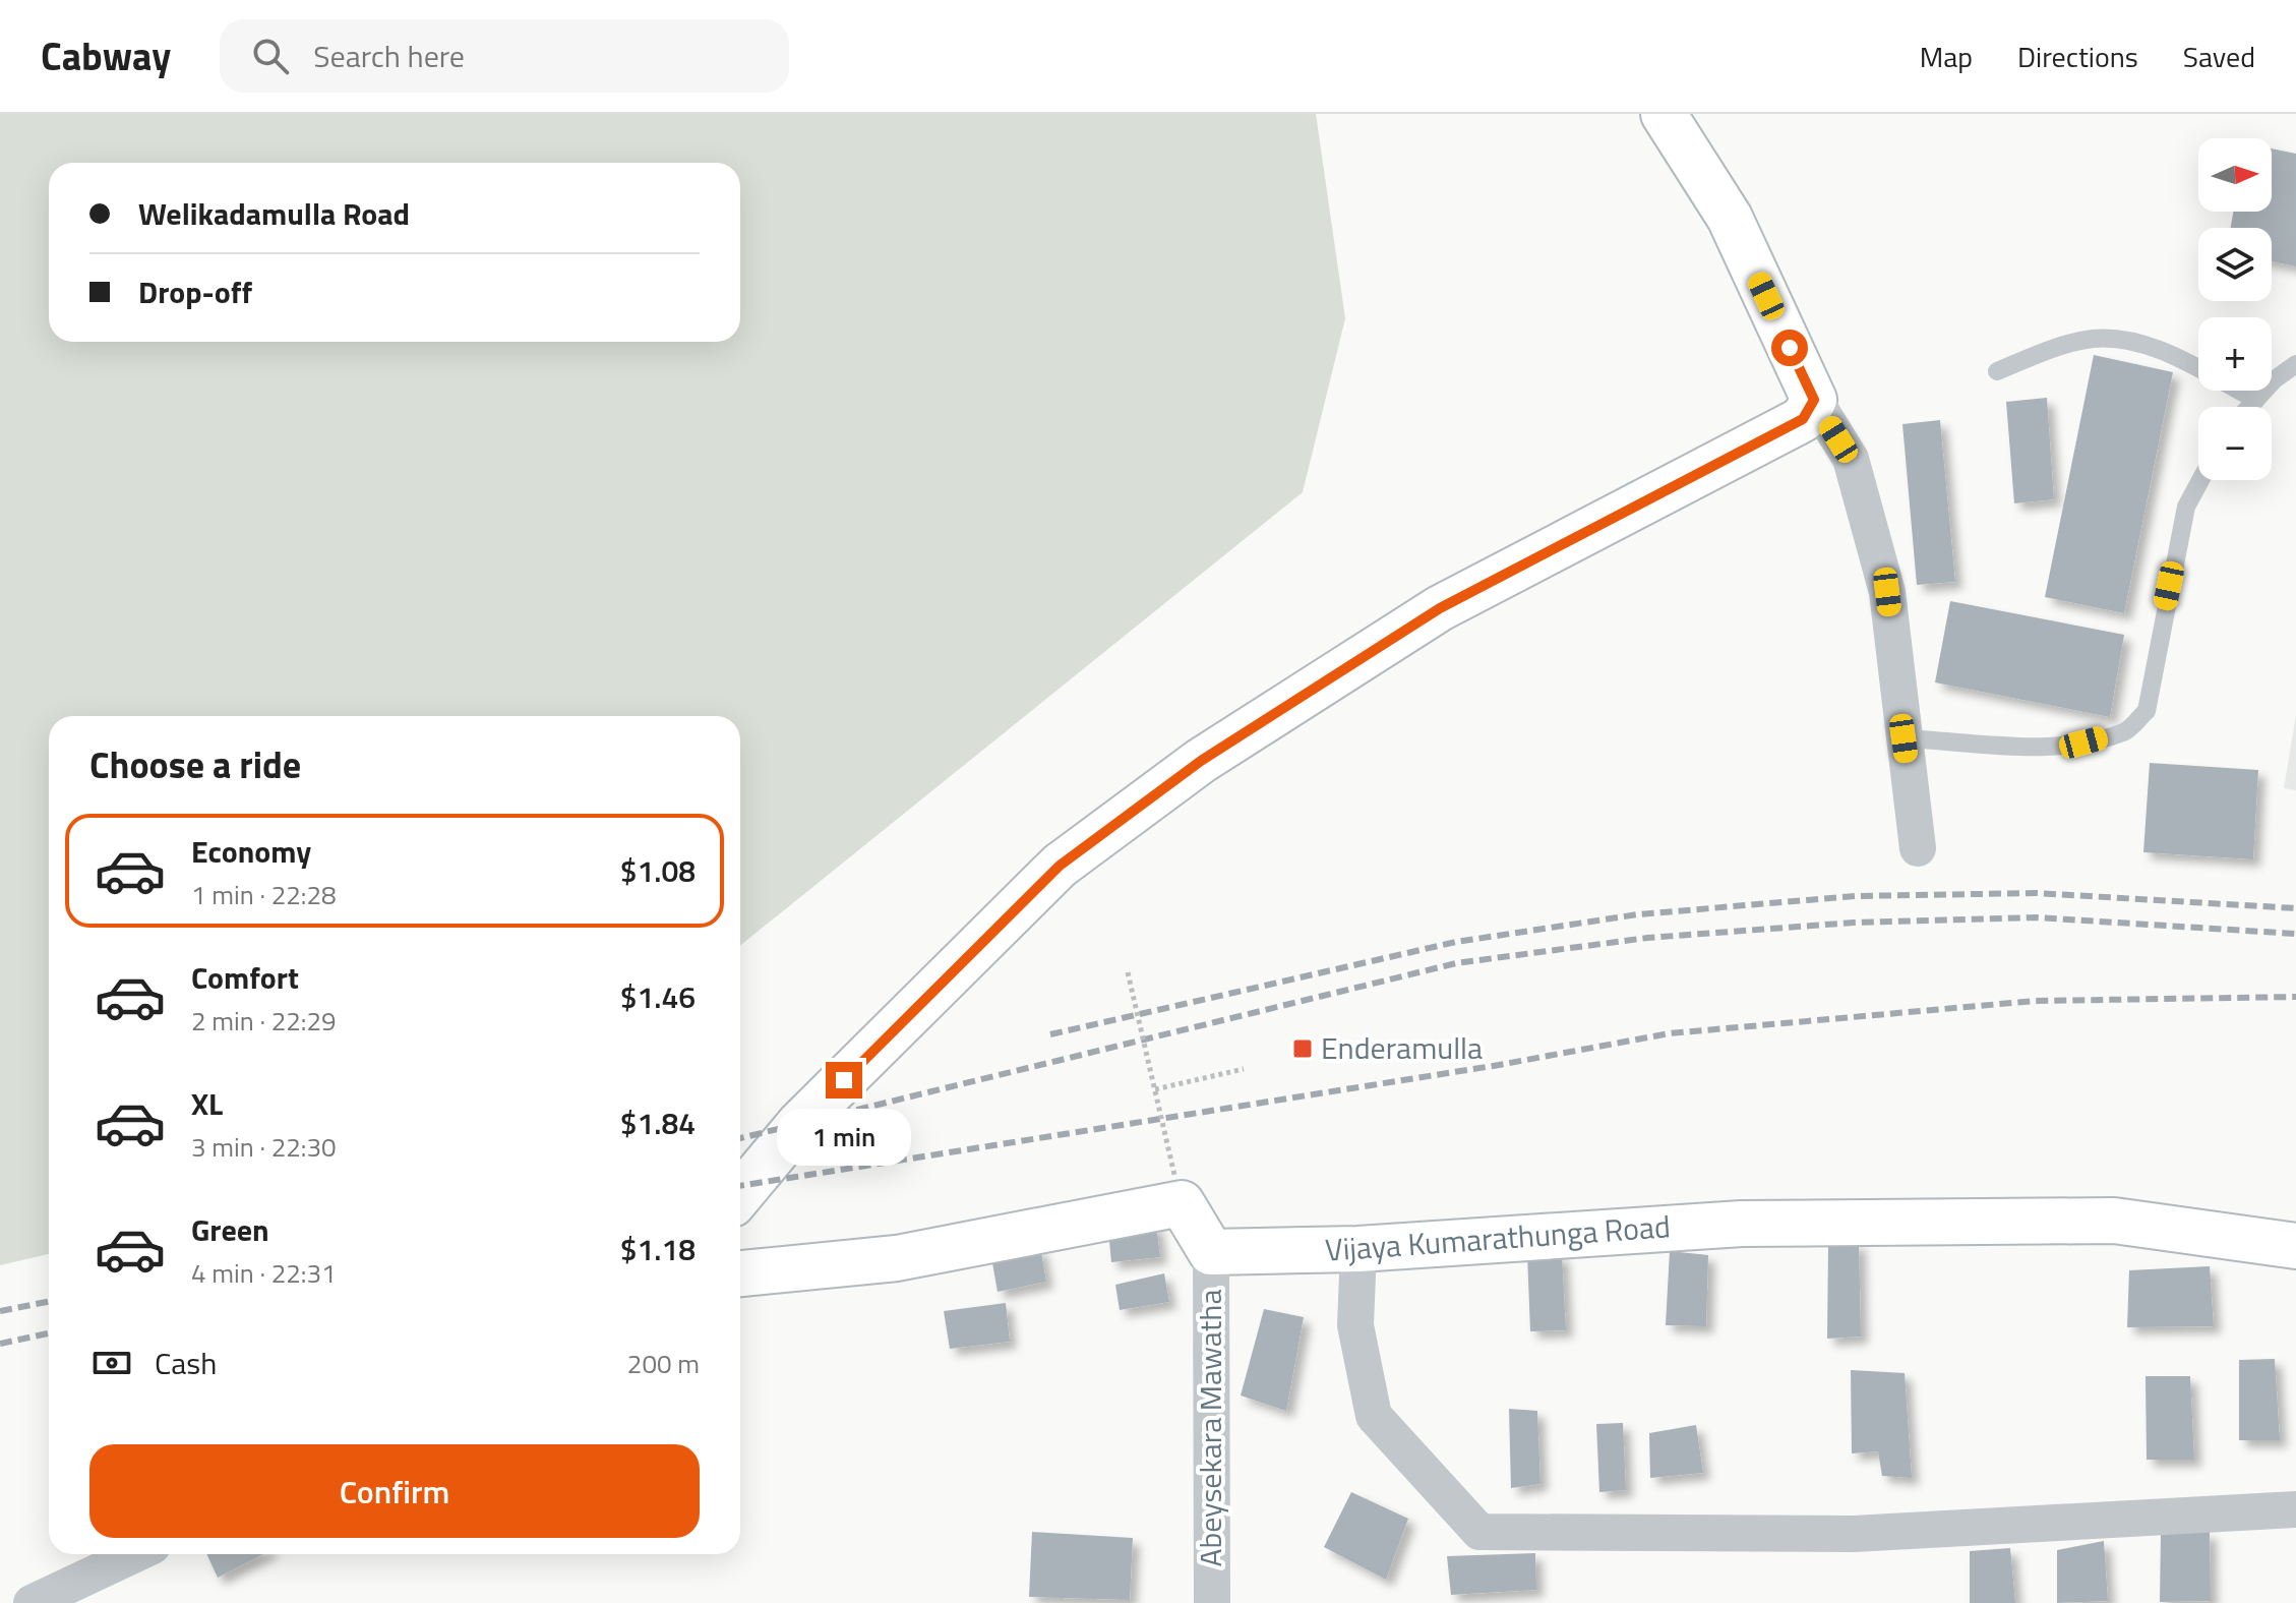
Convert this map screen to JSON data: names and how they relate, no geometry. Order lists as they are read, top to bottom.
{
  "streets": {
    "street": ["Vijaya Kumarathunga Road", "Abeysekara Mawatha"]
  },
  "crossings": [
    ["Vijaya Kumarathunga Road", "Abeysekara Mawatha"]
  ],
  "places": {
    "transit": ["Enderamulla"]
  },
  "north": "right",
  "page": {
    "header": "Cabway",
    "search": "Search here",
    "nav": ["Map", "Directions", "Saved"],
    "map_buttons": ["+", "−"],
    "banner": ["Welikadamulla Road", "Drop-off"],
    "heading": "Choose a ride",
    "list": [
      {
        "name": "Economy",
        "note": "1 min · 22:28",
        "value": "$1.08"
      },
      {
        "name": "Comfort",
        "note": "2 min · 22:29",
        "value": "$1.46"
      },
      {
        "name": "XL",
        "note": "3 min · 22:30",
        "value": "$1.84"
      },
      {
        "name": "Green",
        "note": "4 min · 22:31",
        "value": "$1.18"
      }
    ],
    "bubble": "1 min",
    "pay": ["Cash", "200 m"],
    "buttons": "Confirm"
  }
}
